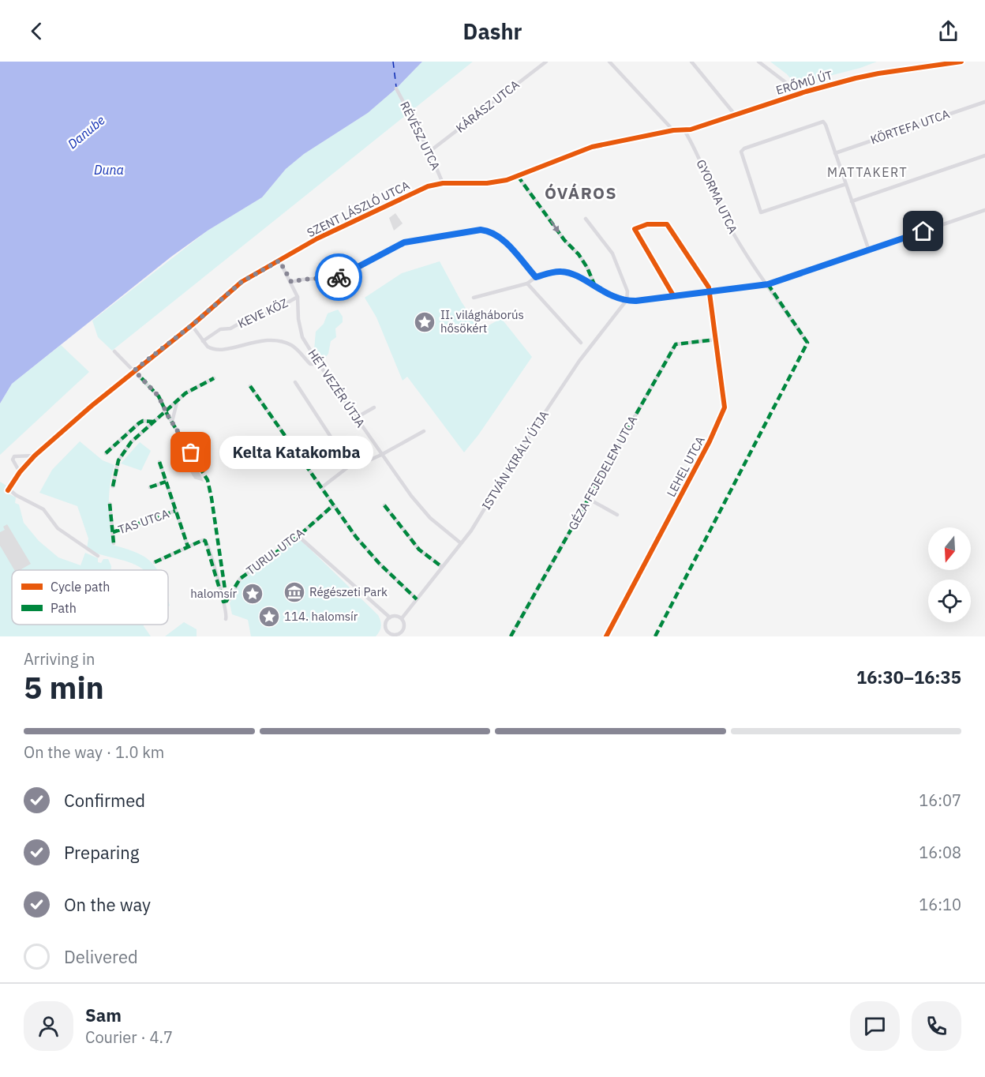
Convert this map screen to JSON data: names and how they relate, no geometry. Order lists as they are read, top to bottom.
{
  "streets": {
    "street": [
      "ERŐMŰ ÚT",
      "KÁRÁSZ UTCA",
      "KÖRTEFA UTCA",
      "RÉVÉSZ UTCA",
      "GYORMA UTCA",
      "SZENT LÁSZLÓ UTCA",
      "KEVE KÖZ",
      "HÉT VEZÉR ÚTJA",
      "ISTVÁN KIRÁLY ÚTJA",
      "LEHEL UTCA",
      "GÉZA FEJEDELEM UTCA",
      "TAS UTCA",
      "TURUL UTCA"
    ]
  },
  "crossings": [
    ["ERŐMŰ ÚT", "GYORMA UTCA"],
    ["ERŐMŰ ÚT", "SZENT LÁSZLÓ UTCA"],
    ["KÁRÁSZ UTCA", "RÉVÉSZ UTCA"],
    ["RÉVÉSZ UTCA", "SZENT LÁSZLÓ UTCA"],
    ["GYORMA UTCA", "SZENT LÁSZLÓ UTCA"],
    ["SZENT LÁSZLÓ UTCA", "HÉT VEZÉR ÚTJA"],
    ["KEVE KÖZ", "HÉT VEZÉR ÚTJA"],
    ["HÉT VEZÉR ÚTJA", "ISTVÁN KIRÁLY ÚTJA"],
    ["LEHEL UTCA", "GÉZA FEJEDELEM UTCA"]
  ],
  "districts": ["MATTAKERT", "ÓVÁROS"],
  "water": ["Danube", "Duna"],
  "places": {
    "place": ["II. világháborús hősökért", "halomsír", "114. halomsír"],
    "other": ["Kelta Katakomba"],
    "museum": ["Régészeti Park"]
  },
  "legend": ["Cycle path", "Path"],
  "north": "bottom",
  "page": {
    "header": "Dashr",
    "bubble": "Kelta Katakomba",
    "heading": ["5 min", "Arriving in", "16:30–16:35"],
    "panel": ["Sam", "Courier · 4.7"],
    "bar": "On the way · 1.0 km",
    "list": [
      ["Confirmed", "16:07"],
      ["Preparing", "16:08"],
      ["On the way", "16:10"],
      "Delivered"
    ]
  }
}
